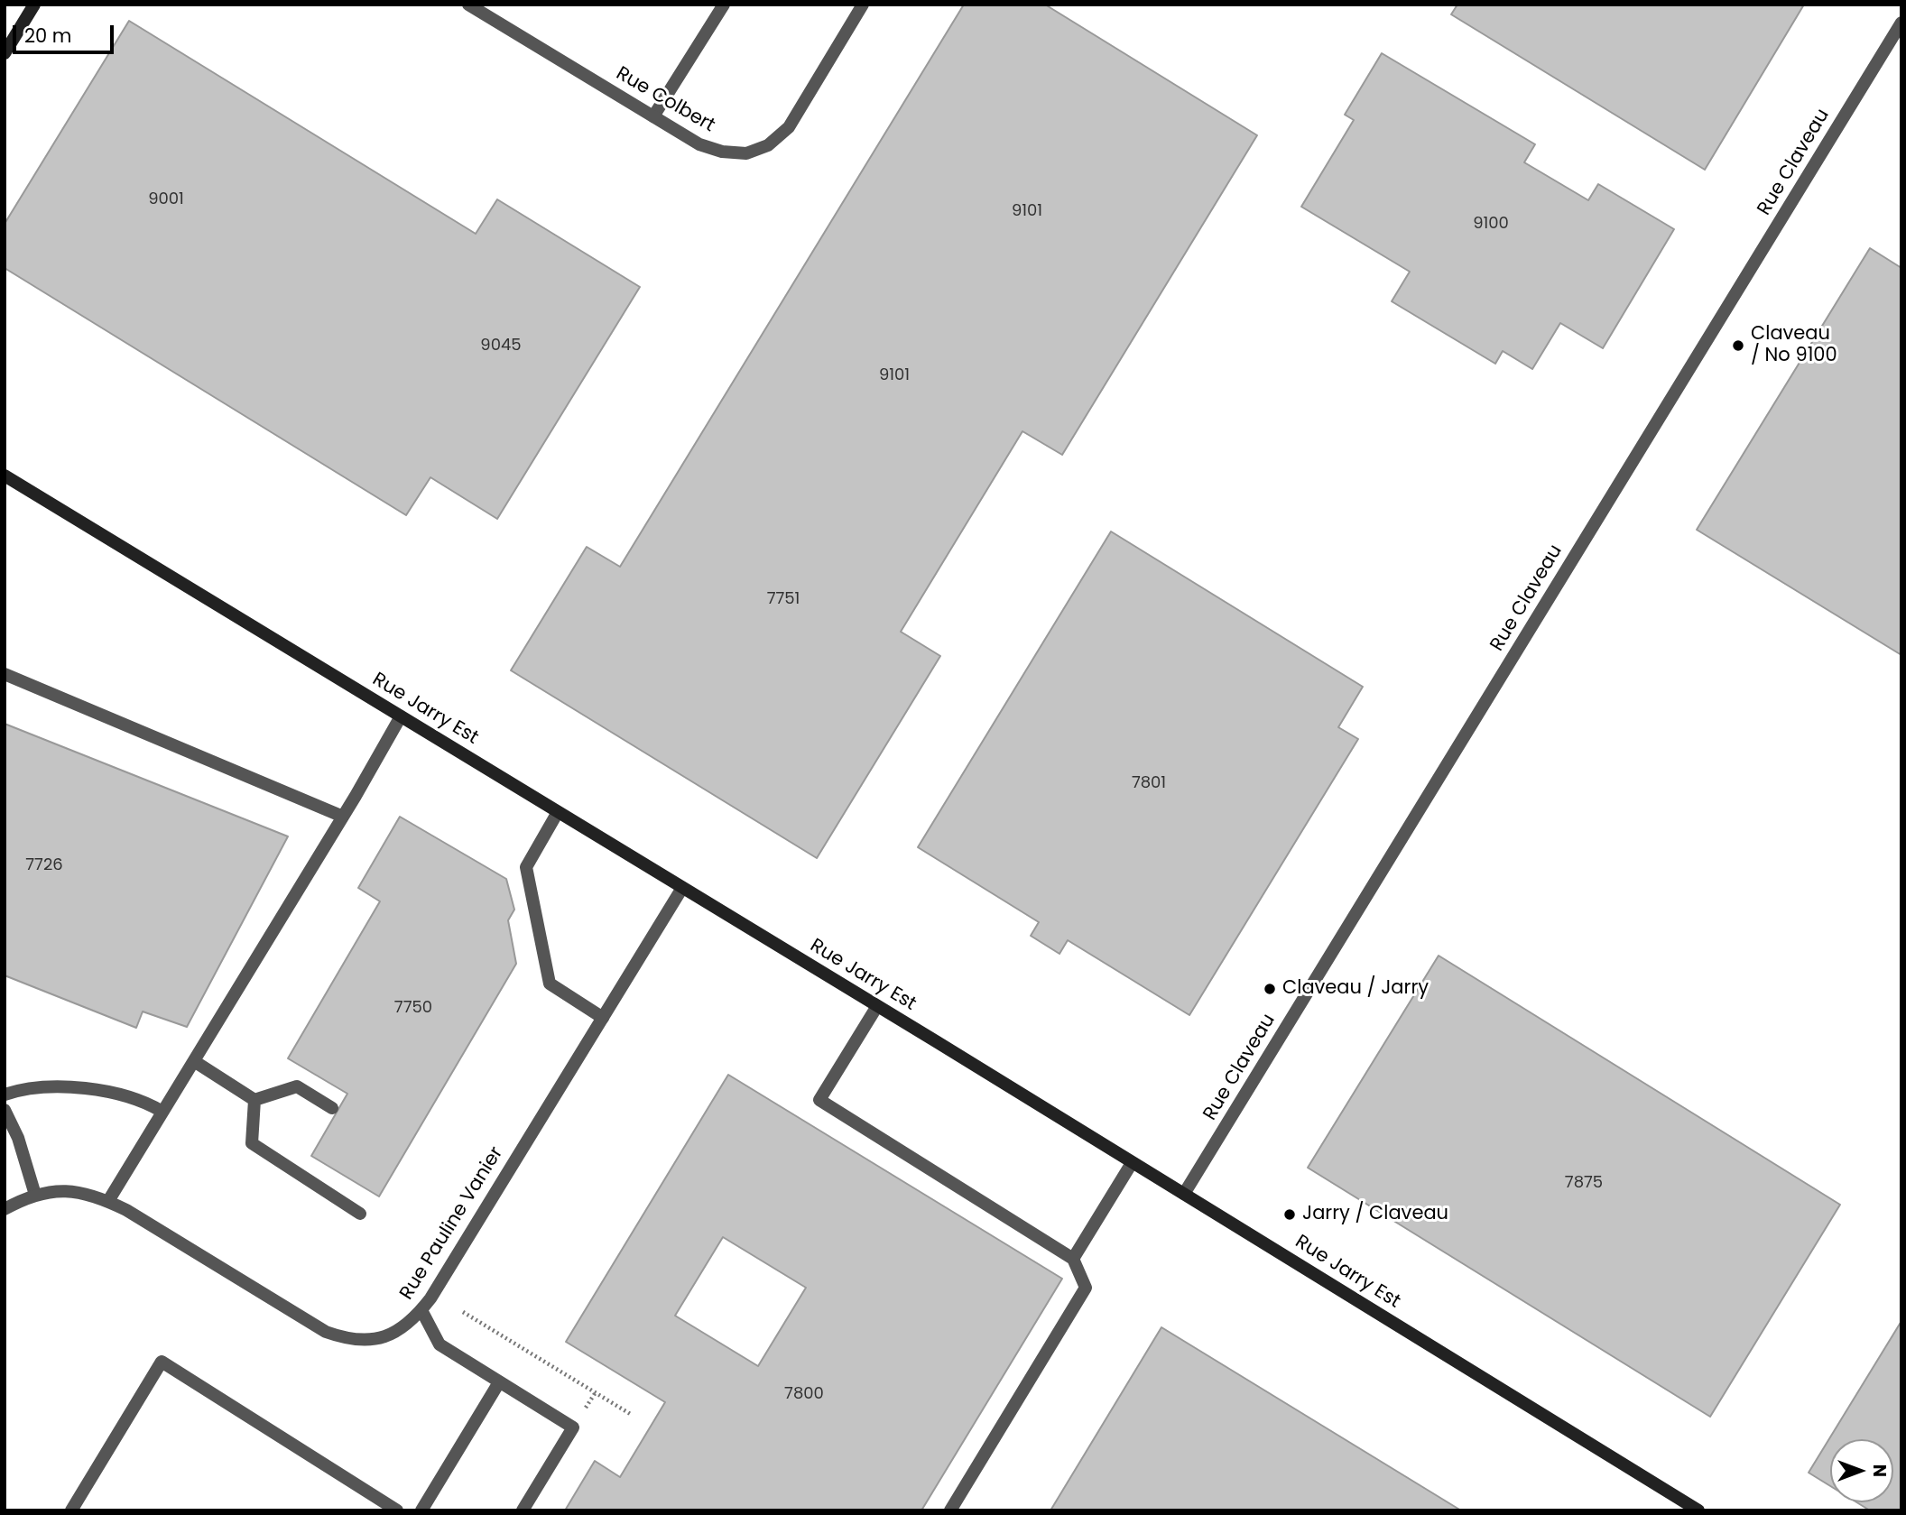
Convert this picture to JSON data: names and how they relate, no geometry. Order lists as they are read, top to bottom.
{
  "streets": {
    "street": [
      "Rue Colbert",
      "Rue Claveau",
      "Rue Jarry Est",
      "Rue Pauline Vanier"
    ]
  },
  "crossings": [
    ["Rue Claveau", "Rue Jarry Est"],
    ["Rue Jarry Est", "Rue Pauline Vanier"]
  ],
  "places": ["Claveau / No 9100", "Claveau / Jarry", "Jarry / Claveau"],
  "house_numbers": [
    "9001",
    "9101",
    "9100",
    "9045",
    "9101",
    "7751",
    "7801",
    "7726",
    "7750",
    "7875",
    "7800"
  ],
  "scale_bar": "20 m",
  "north": "right"
}
